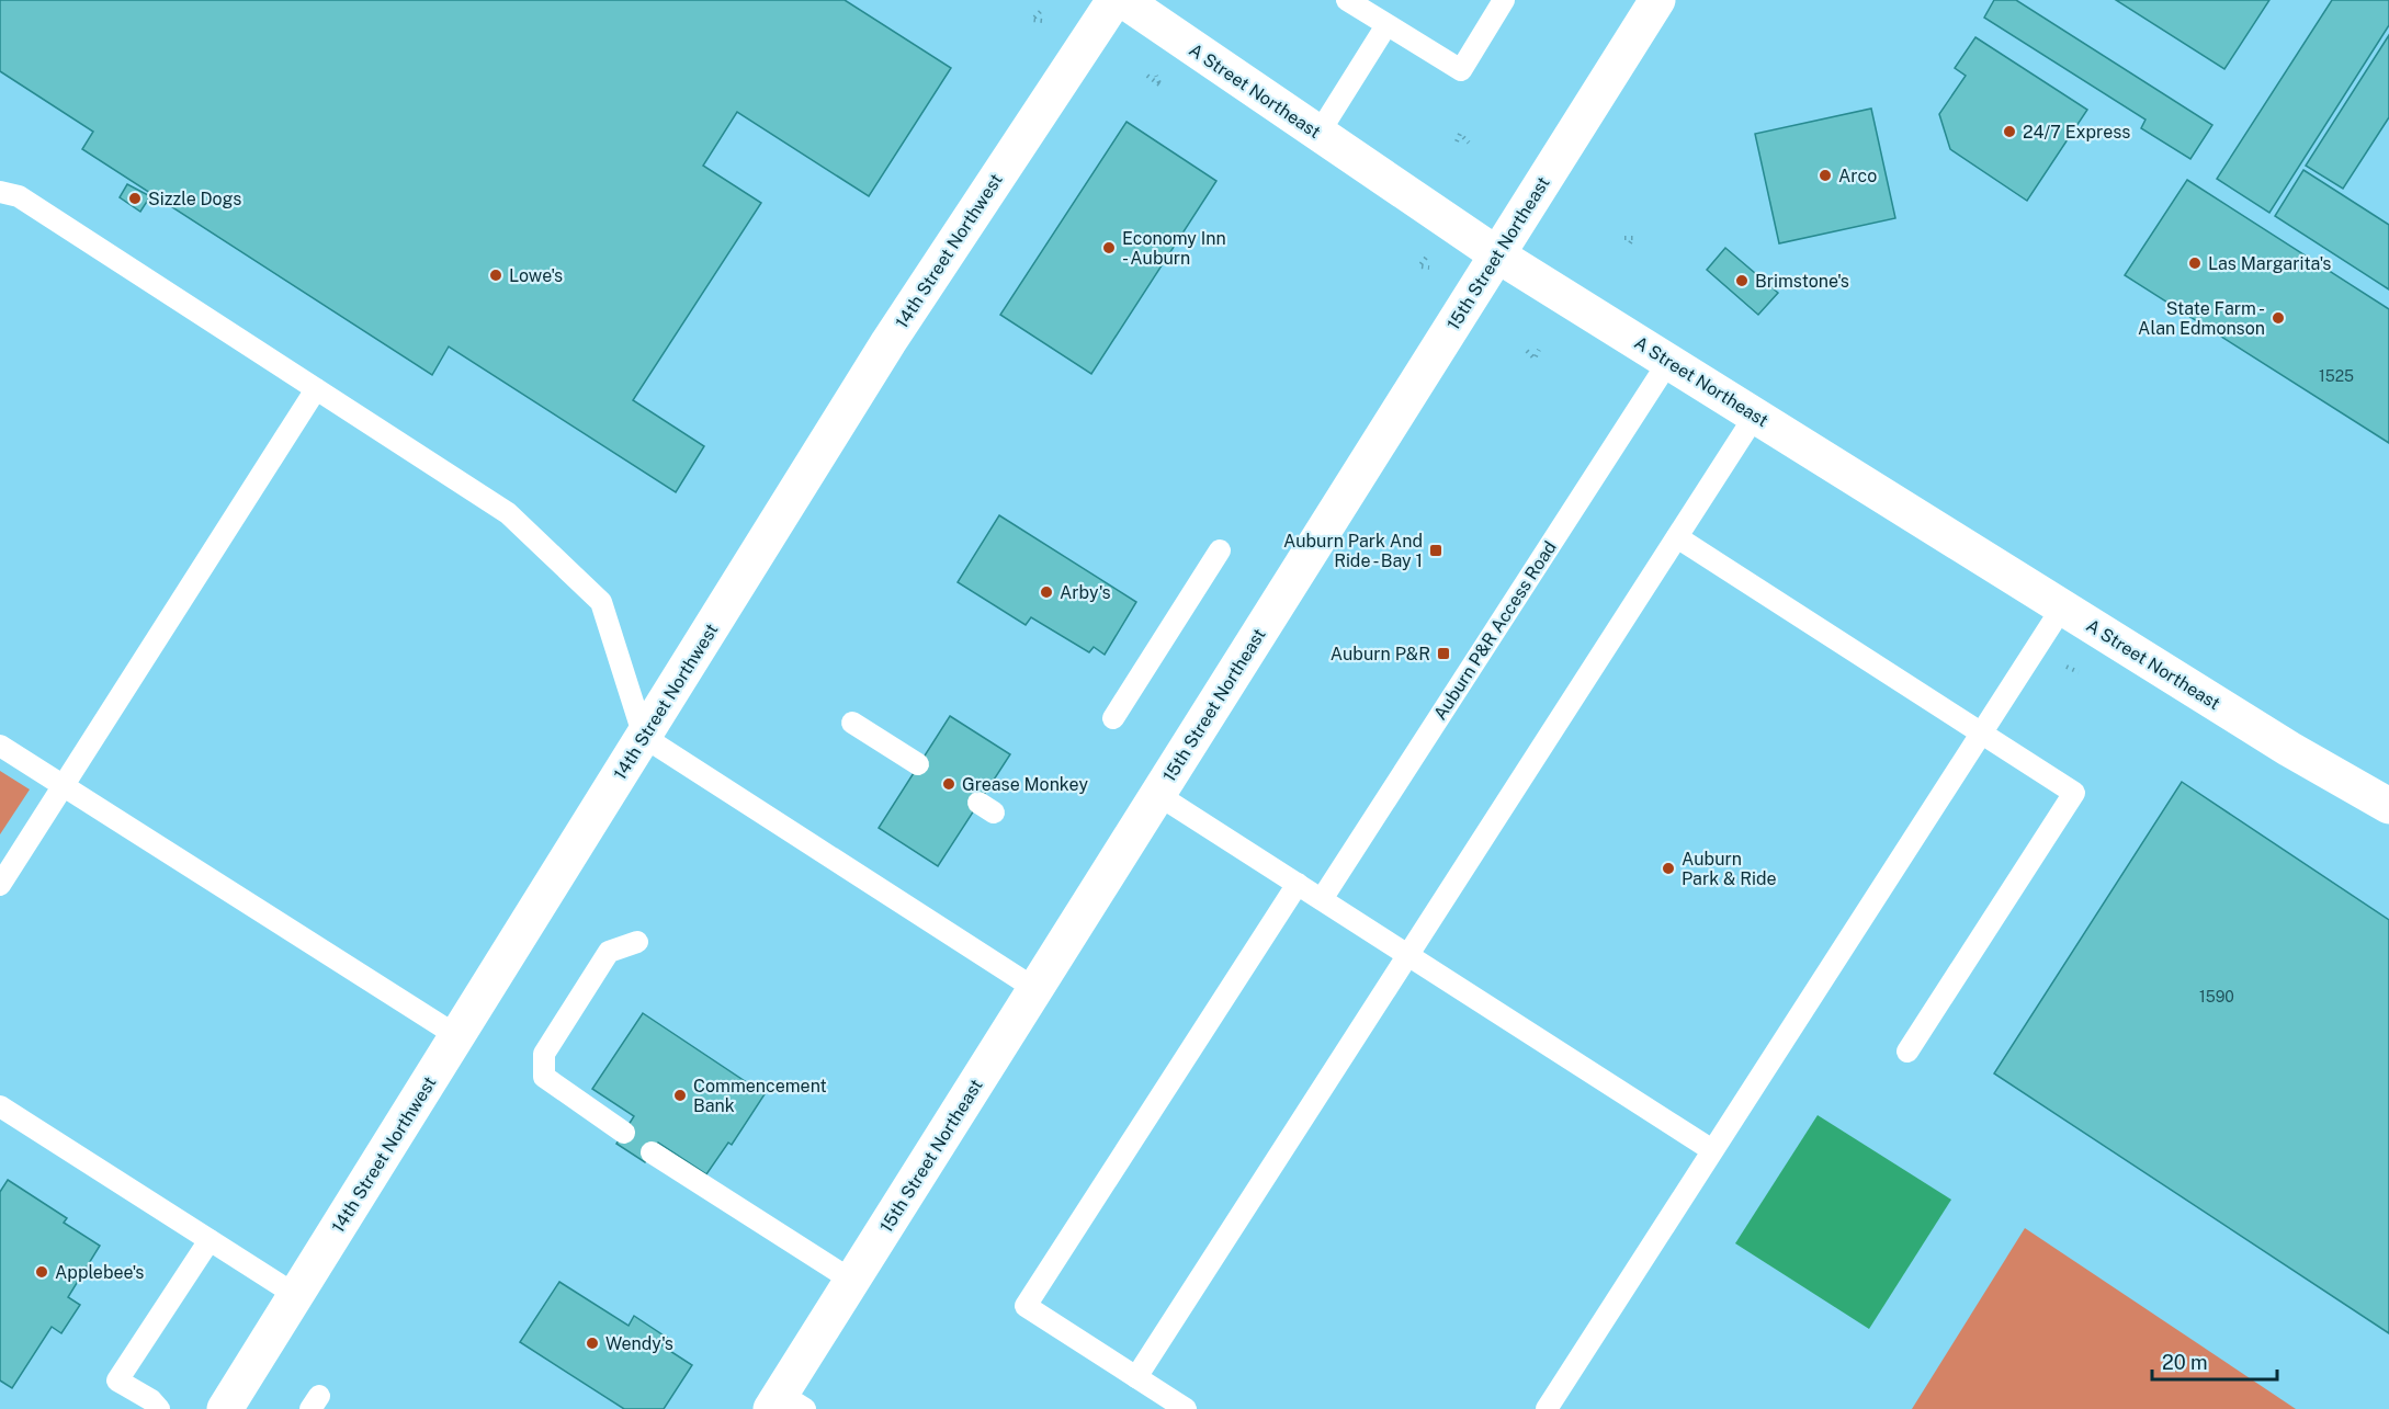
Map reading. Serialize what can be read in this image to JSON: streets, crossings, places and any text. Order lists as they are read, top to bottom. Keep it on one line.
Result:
{"streets":{"street":["A Street Northeast","14th Street Northwest","15th Street Northeast"],"lane":["Auburn P&R Access Road"]},"crossings":[["A Street Northeast","15th Street Northeast"],["A Street Northeast","Auburn P&R Access Road"]],"places":{"other":["24/7 Express","Arco","Sizzle Dogs","Economy Inn - Auburn","Las Margarita's","Lowe's","Brimstone's","State Farm - Alan Edmonson","Arby's","Grease Monkey","Auburn Park & Ride","Commencement Bank","Applebee's","Wendy's"],"transit":["Auburn Park And Ride - Bay 1","Auburn P&R"]},"house_numbers":["1525","1590"],"scale_bar":"20 m"}
